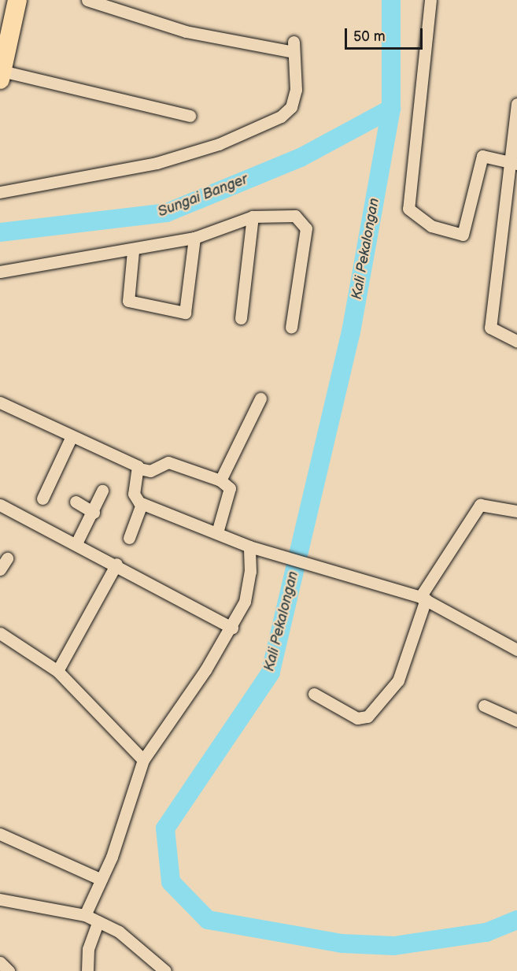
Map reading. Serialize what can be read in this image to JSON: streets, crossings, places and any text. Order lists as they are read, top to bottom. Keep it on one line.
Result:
{"water":["Sungai Banger","Kali Pekalongan"],"scale_bar":"50 m"}
